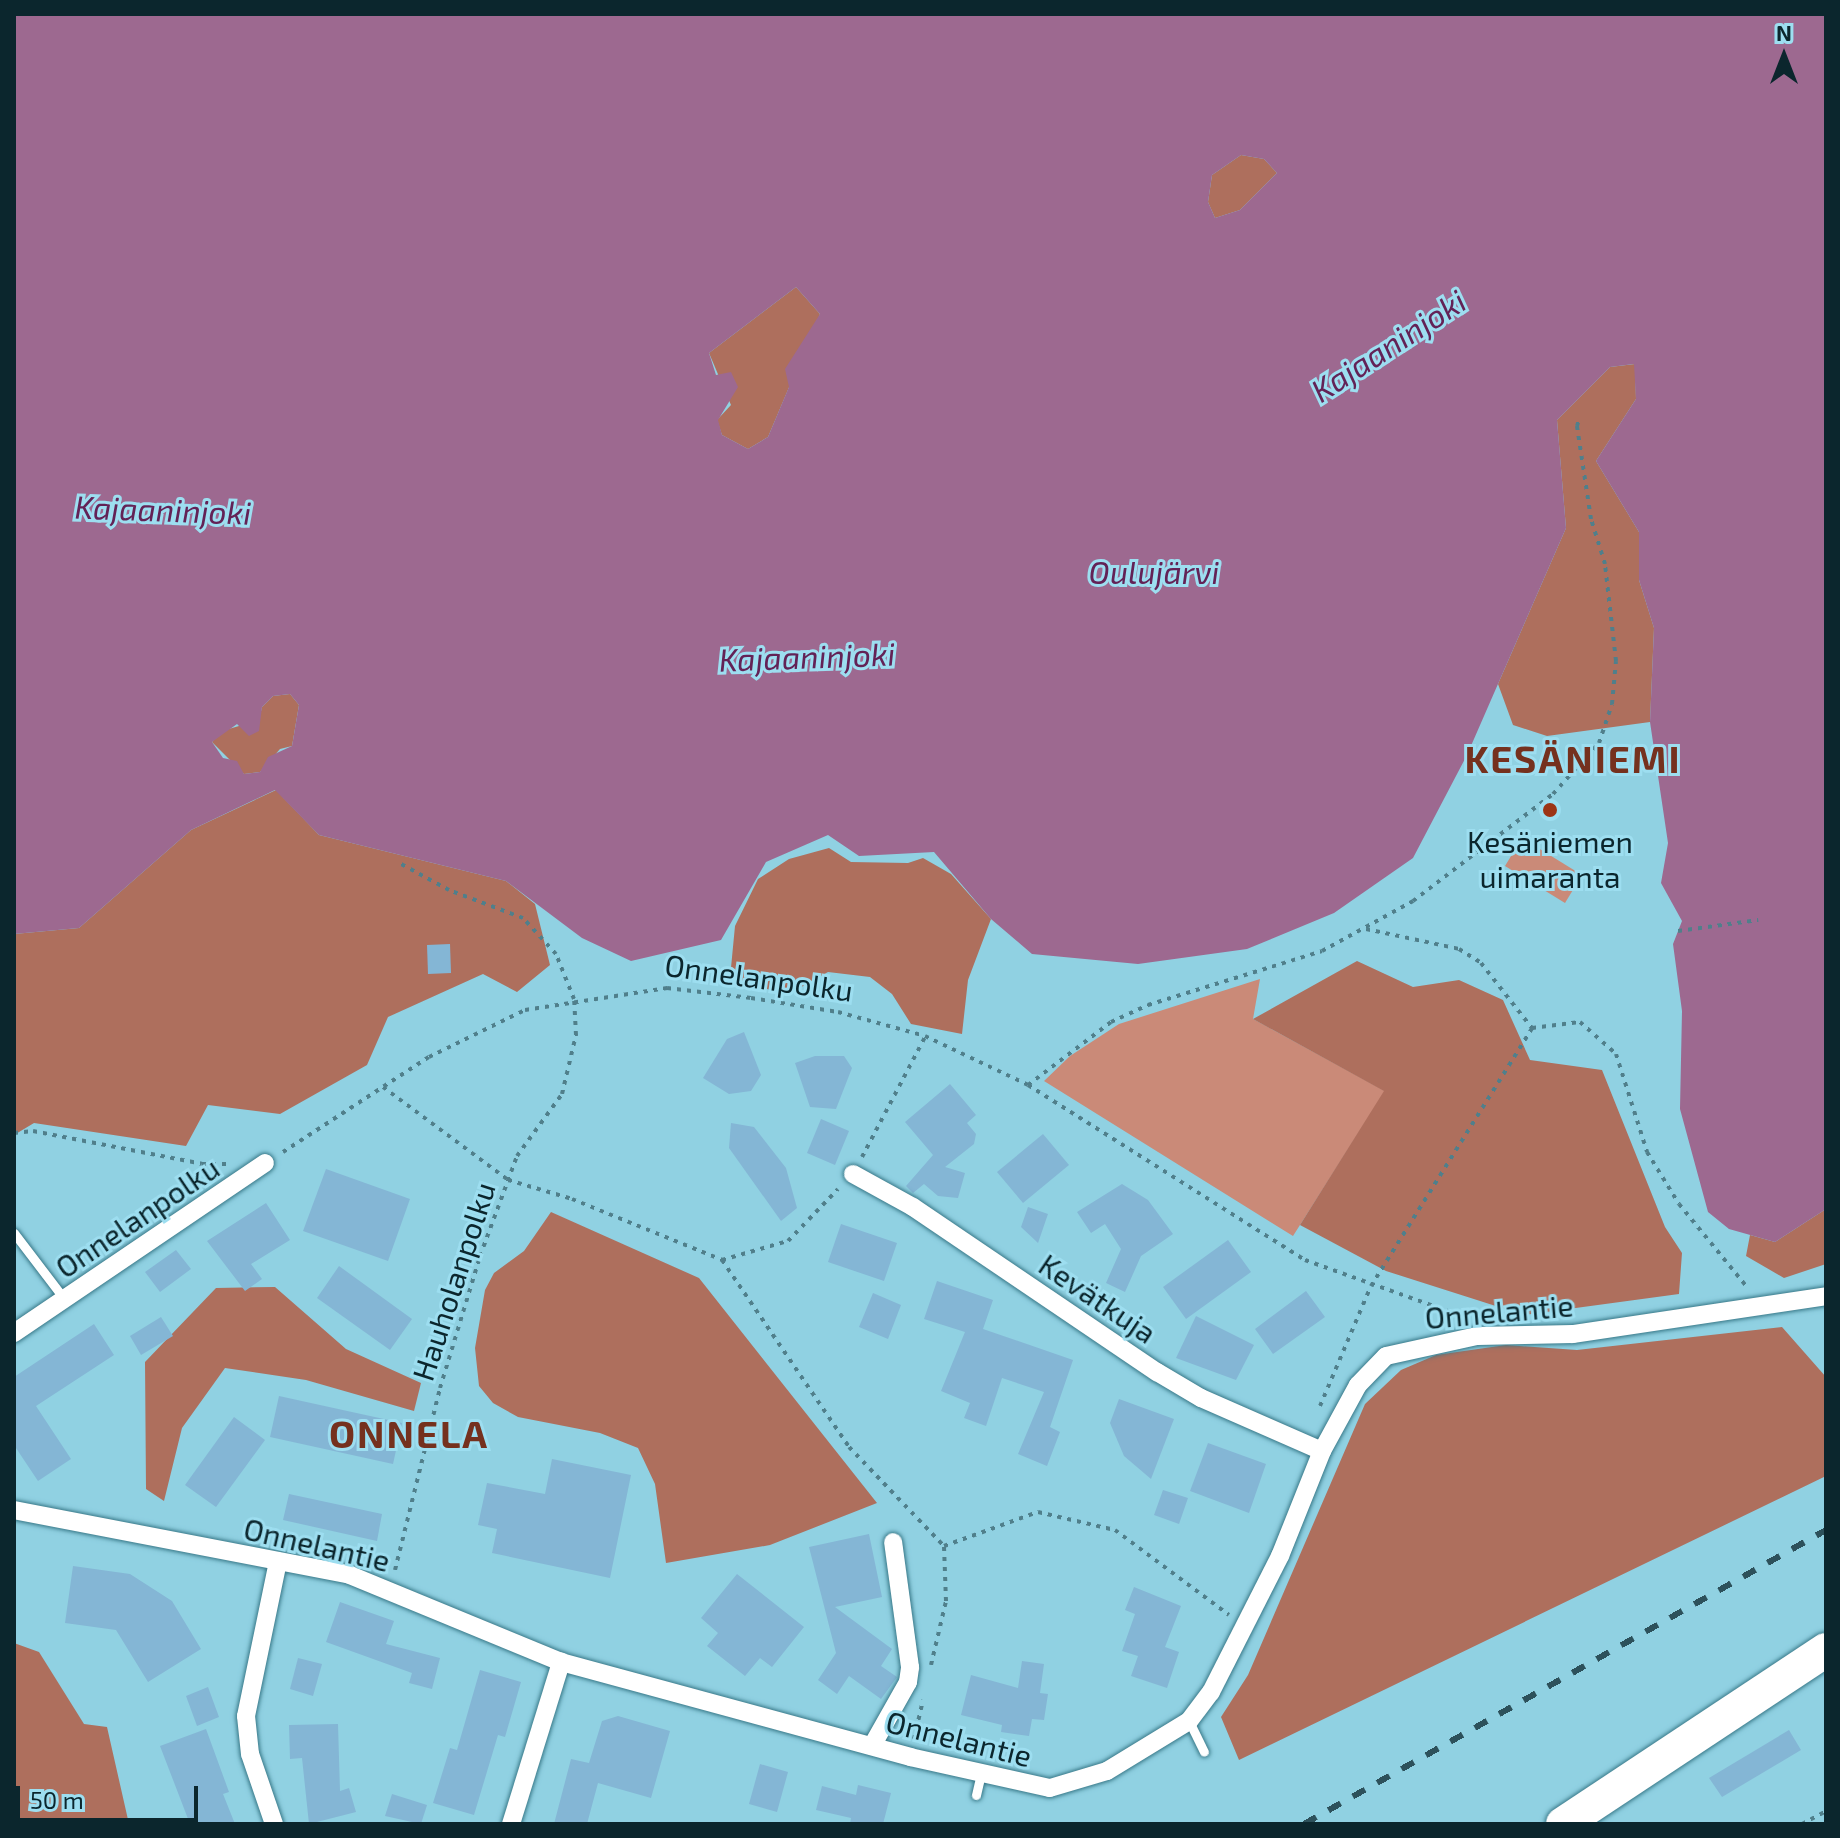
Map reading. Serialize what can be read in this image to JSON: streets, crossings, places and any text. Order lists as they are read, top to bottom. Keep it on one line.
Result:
{"streets":{"street":["Onnelanpolku","Kevätkuja","Onnelantie"],"path":["Hauholanpolku"]},"crossings":[["Onnelanpolku","Hauholanpolku"],["Hauholanpolku","Onnelantie"],["Kevätkuja","Onnelantie"]],"districts":["KESÄNIEMI","ONNELA"],"water":["Kajaaninjoki","Oulujärvi"],"places":["Kesäniemen uimaranta"],"scale_bar":"50 m","north":"top"}
